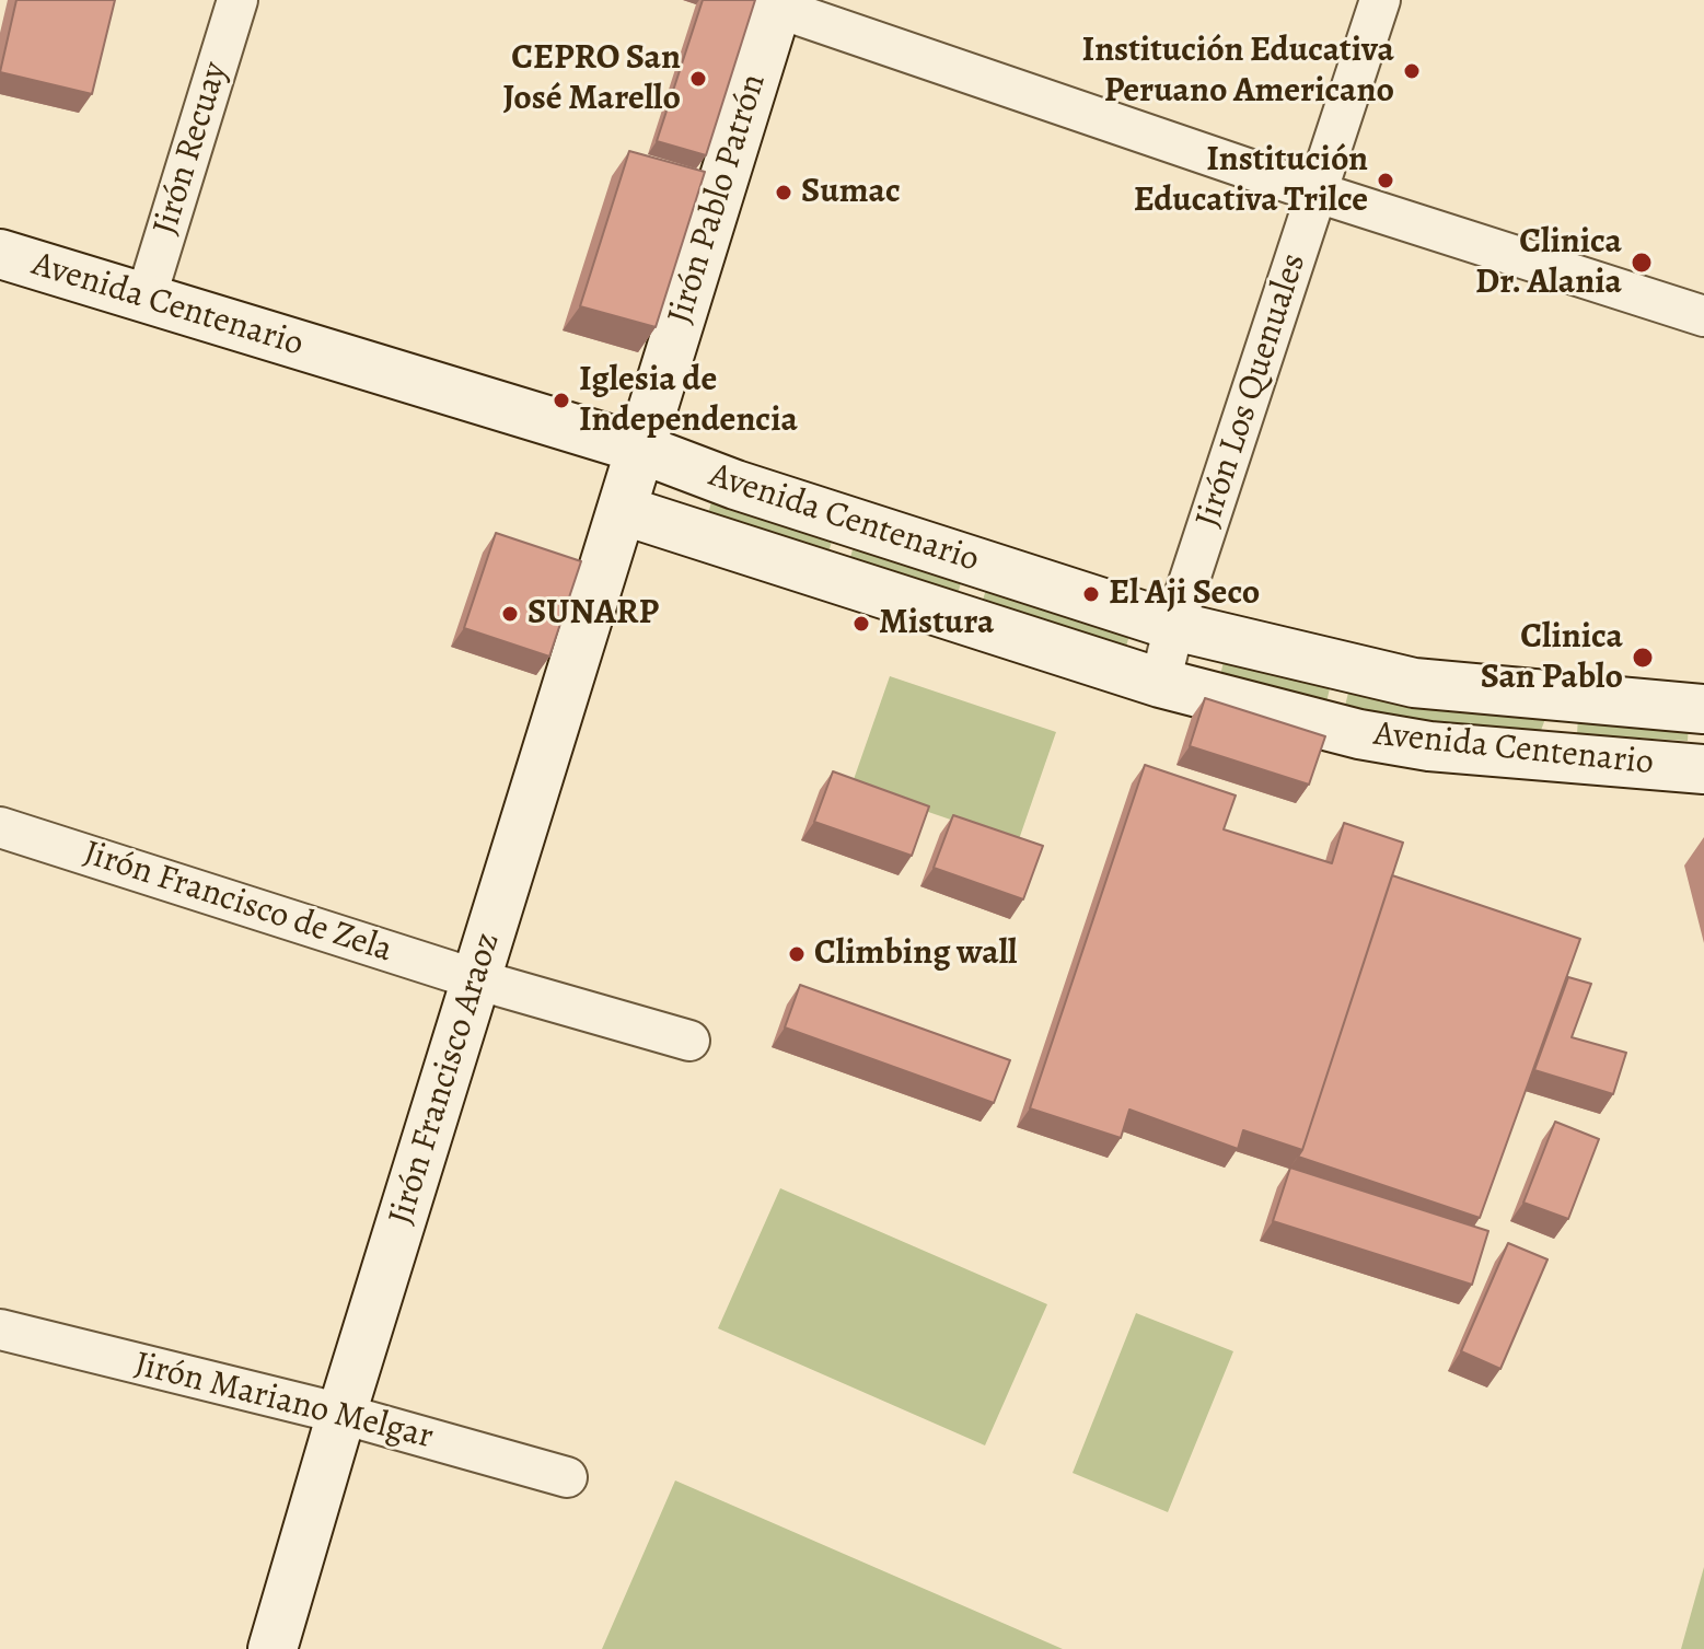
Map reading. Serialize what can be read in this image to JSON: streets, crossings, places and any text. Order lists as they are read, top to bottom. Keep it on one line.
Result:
{"streets":{"main road":["Jirón Pablo Patrón","Avenida Centenario","Jirón Francisco Araoz"],"street":["Jirón Recuay","Jirón Los Quenuales","Jirón Francisco de Zela","Jirón Mariano Melgar"]},"crossings":[["Jirón Recuay","Avenida Centenario"],["Jirón Pablo Patrón","Avenida Centenario"],["Jirón Pablo Patrón","Jirón Francisco Araoz"],["Avenida Centenario","Jirón Los Quenuales"],["Avenida Centenario","Jirón Francisco Araoz"],["Jirón Francisco de Zela","Jirón Francisco Araoz"],["Jirón Francisco Araoz","Jirón Mariano Melgar"]],"places":["Institución Educativa Peruano Americano","CEPRO San José Marello","Institución Educativa Trilce","Sumac","Clinica Dr. Alania","Iglesia de Independencia","El Aji Seco","SUNARP","Mistura","Clinica San Pablo","Climbing wall"]}
